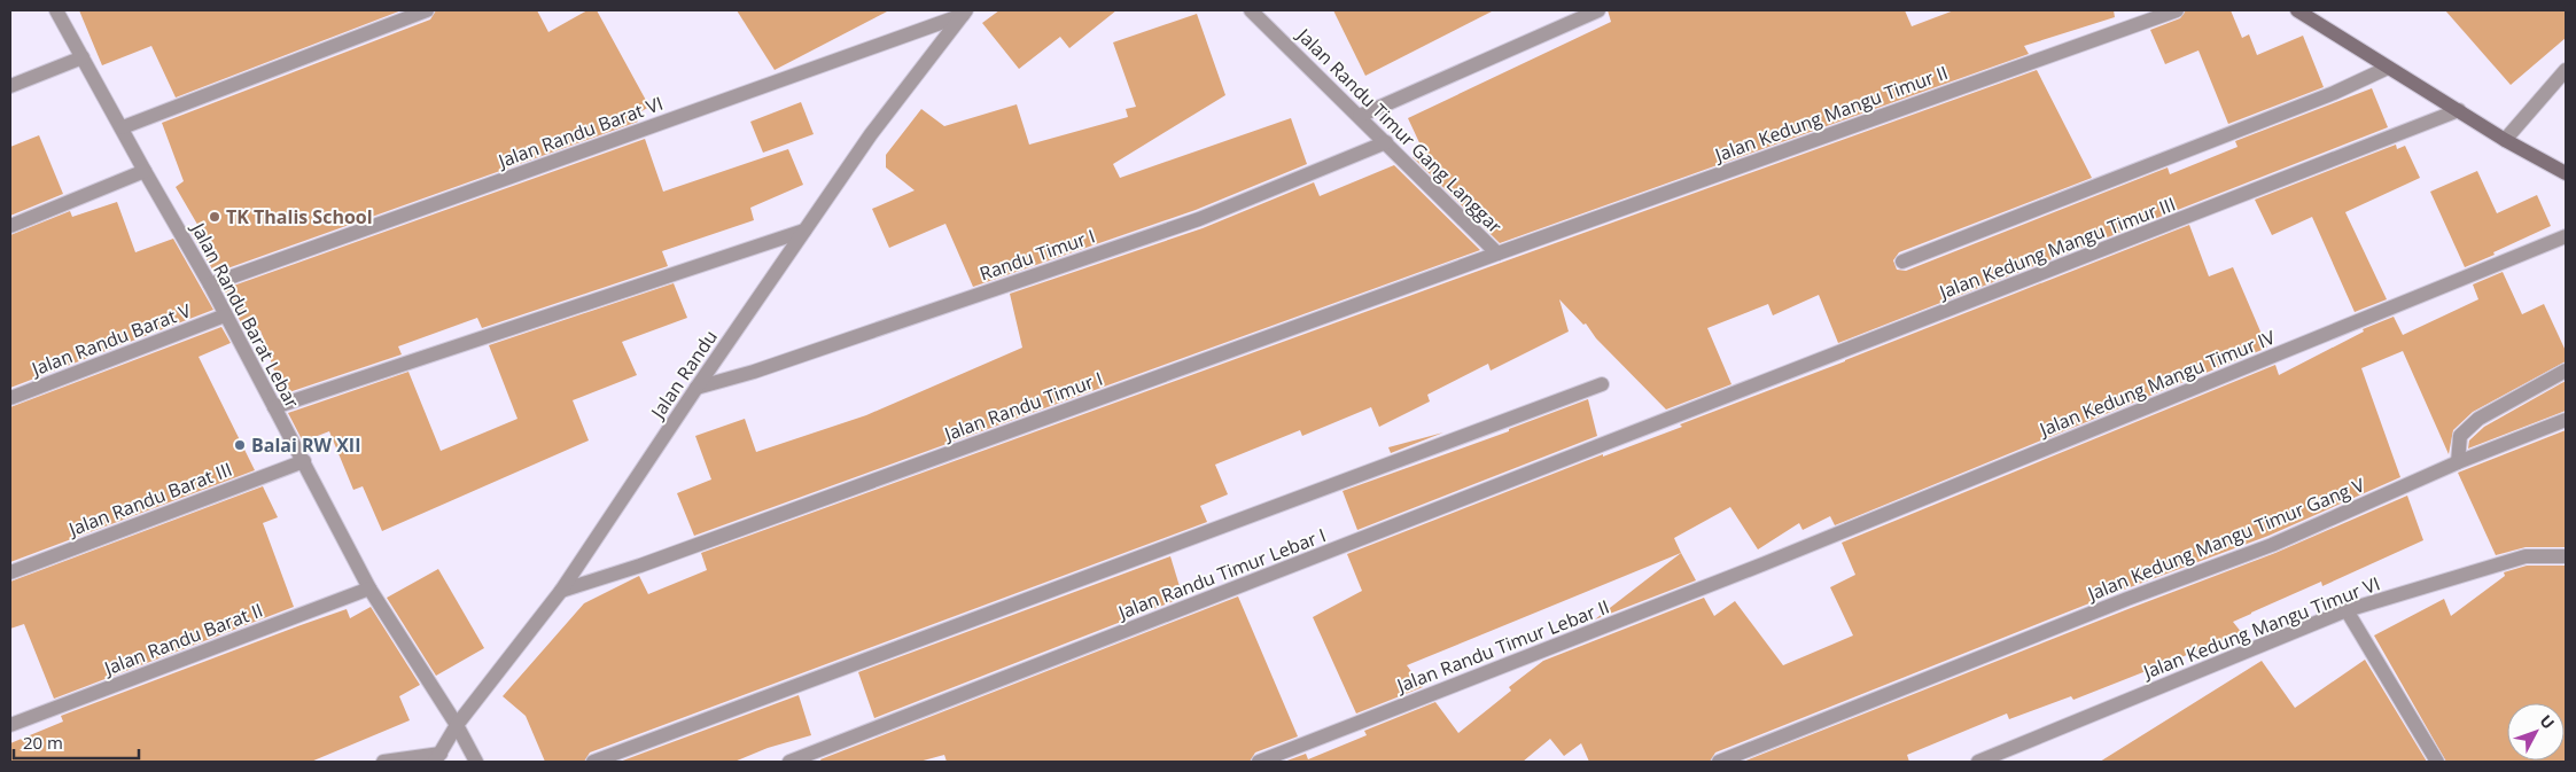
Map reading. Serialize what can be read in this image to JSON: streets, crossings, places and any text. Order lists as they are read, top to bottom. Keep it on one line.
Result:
{"streets":{"street":["Jalan Kedung Mangu Timur II","Jalan Randu Timur Gang Langgar","Jalan Randu Barat VI","Jalan Kedung Mangu Timur III","Randu Timur I","Jalan Randu Barat Lebar","Jalan Randu Barat V","Jalan Randu","Jalan Kedung Mangu Timur IV","Jalan Randu Timur I","Jalan Randu Barat III","Jalan Kedung Mangu Timur Gang V","Jalan Randu Timur Lebar I","Jalan Kedung Mangu Timur VI","Jalan Randu Barat II","Jalan Randu Timur Lebar II"]},"crossings":[["Jalan Kedung Mangu Timur II","Jalan Randu Timur Gang Langgar"],["Jalan Kedung Mangu Timur II","Jalan Randu Timur I"],["Jalan Randu Timur Gang Langgar","Randu Timur I"],["Jalan Randu Timur Gang Langgar","Jalan Randu Timur I"],["Jalan Randu Barat VI","Jalan Randu Barat Lebar"],["Jalan Randu Barat VI","Jalan Randu"],["Jalan Kedung Mangu Timur III","Jalan Randu Timur Lebar I"],["Randu Timur I","Jalan Randu"],["Jalan Randu Barat Lebar","Jalan Randu Barat V"],["Jalan Randu Barat Lebar","Jalan Randu"],["Jalan Randu Barat Lebar","Jalan Randu Barat III"],["Jalan Randu Barat Lebar","Jalan Randu Barat II"],["Jalan Randu","Jalan Randu Timur I"],["Jalan Kedung Mangu Timur IV","Jalan Randu Timur Lebar II"]],"places":["TK Thalis School","Balai RW XII"],"scale_bar":"20 m","north":"top right"}
